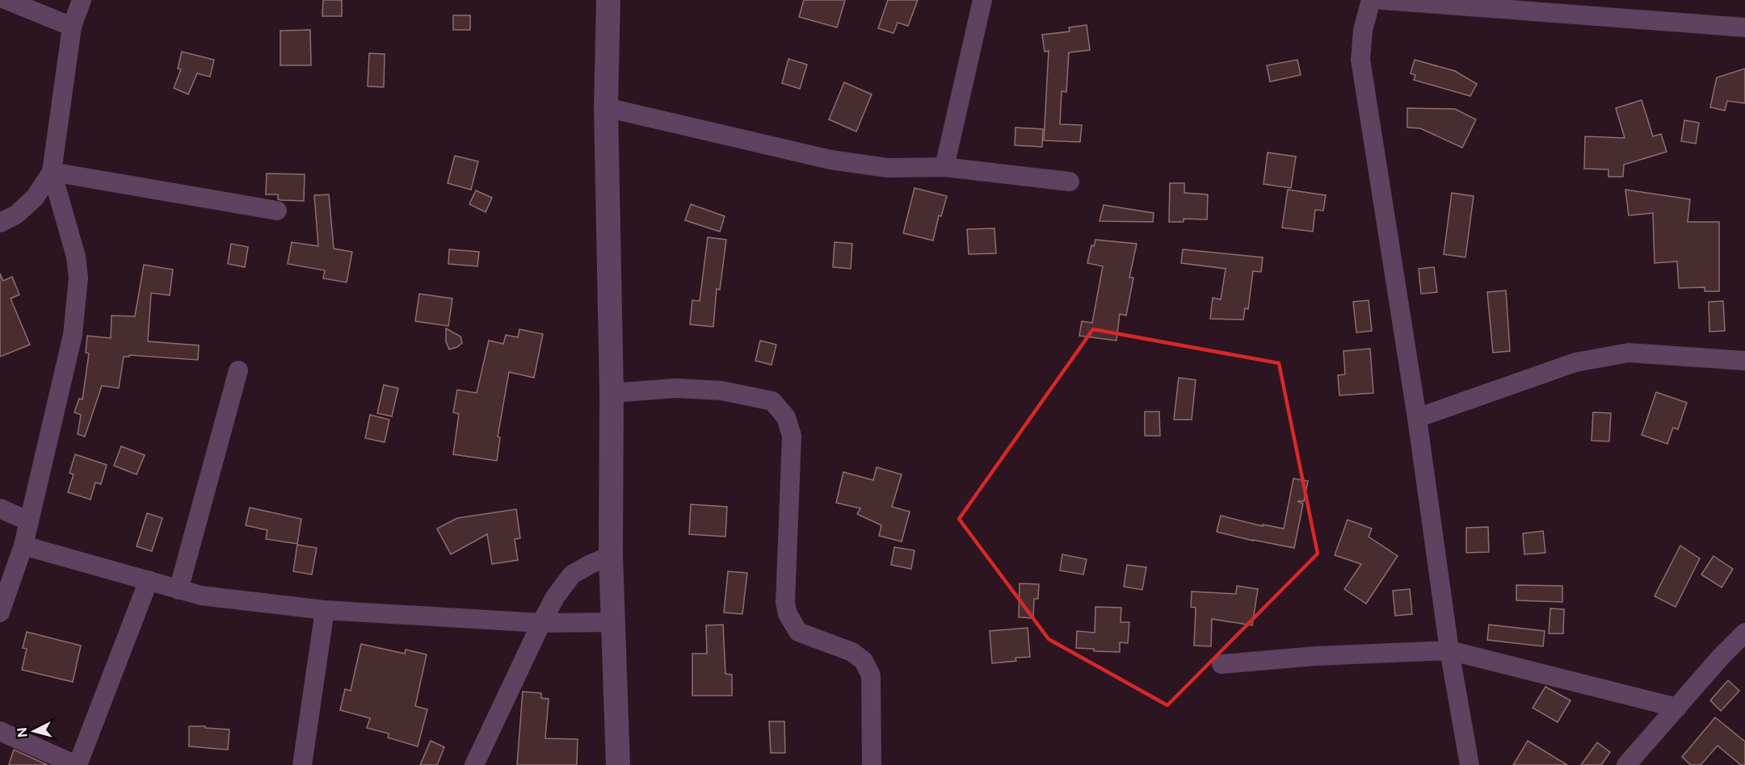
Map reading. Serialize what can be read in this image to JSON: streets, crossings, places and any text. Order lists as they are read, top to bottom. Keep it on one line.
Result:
{"north":"left"}
